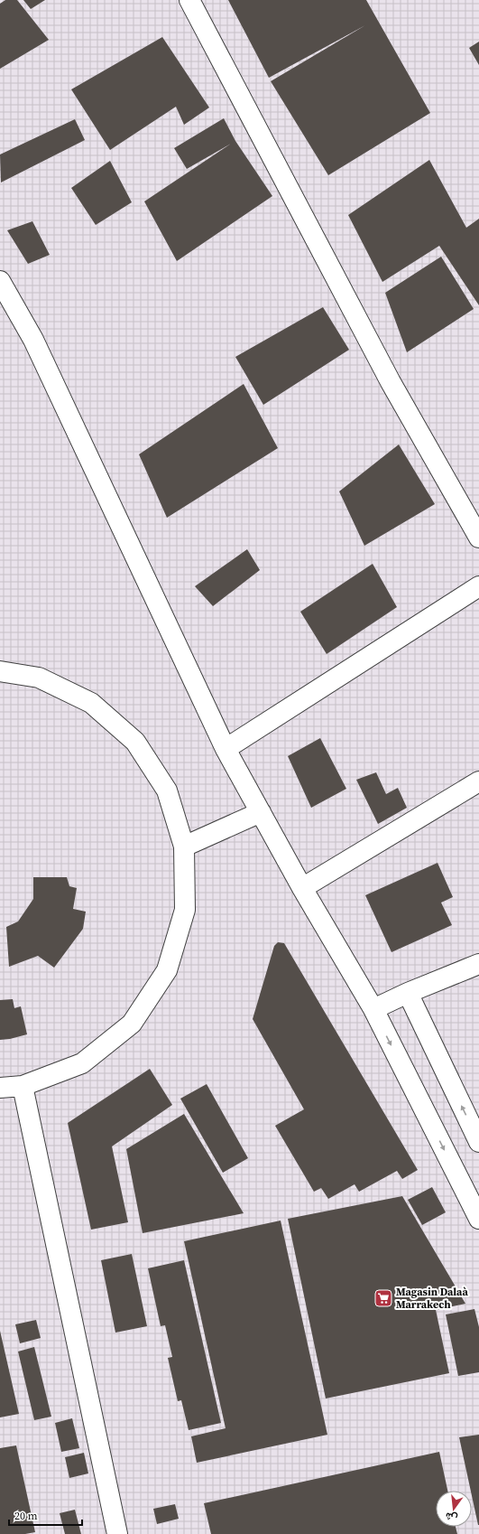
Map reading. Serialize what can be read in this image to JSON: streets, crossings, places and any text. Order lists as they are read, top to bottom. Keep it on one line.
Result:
{"places":{"supermarket":["Magasin Dalaà Marrakech"]},"scale_bar":"20 m","north":"bottom"}
